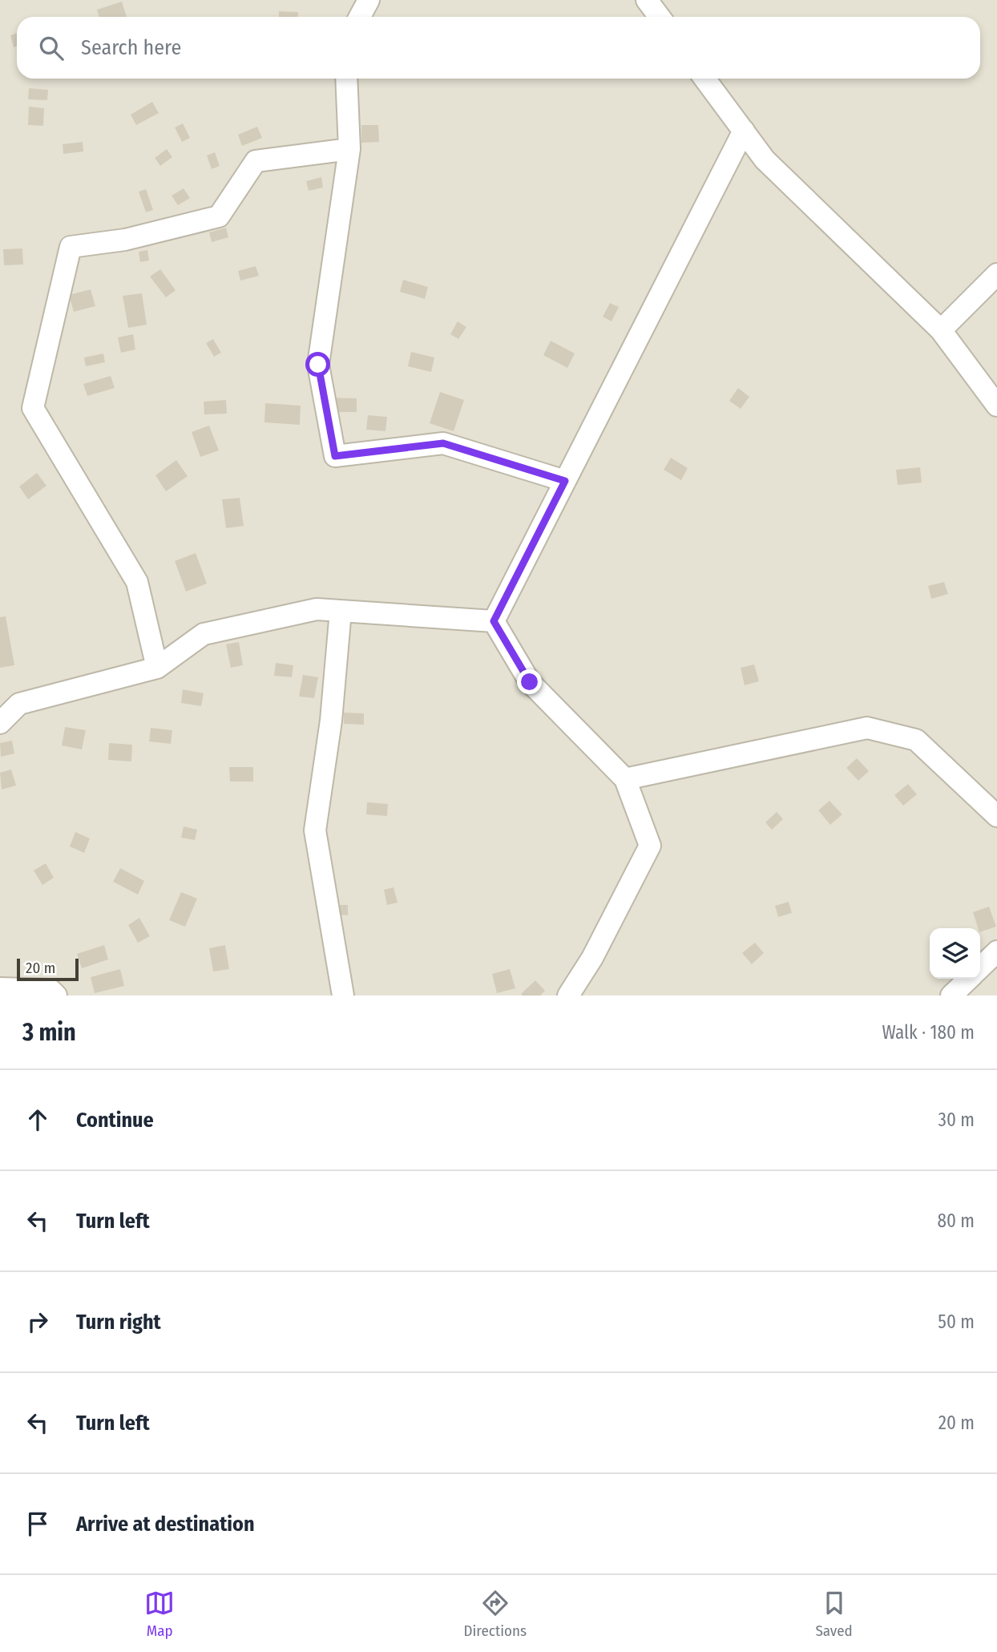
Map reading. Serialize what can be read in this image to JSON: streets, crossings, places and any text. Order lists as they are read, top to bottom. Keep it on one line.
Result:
{"scale_bar":"20 m","page":{"search":"Search here","scale":"20 m","heading":["3 min","Walk · 180 m"],"list":[["Continue","30 m"],["Turn left","80 m"],["Turn right","50 m"],["Turn left","20 m"],"Arrive at destination"],"nav":["Map","Directions","Saved"]}}
